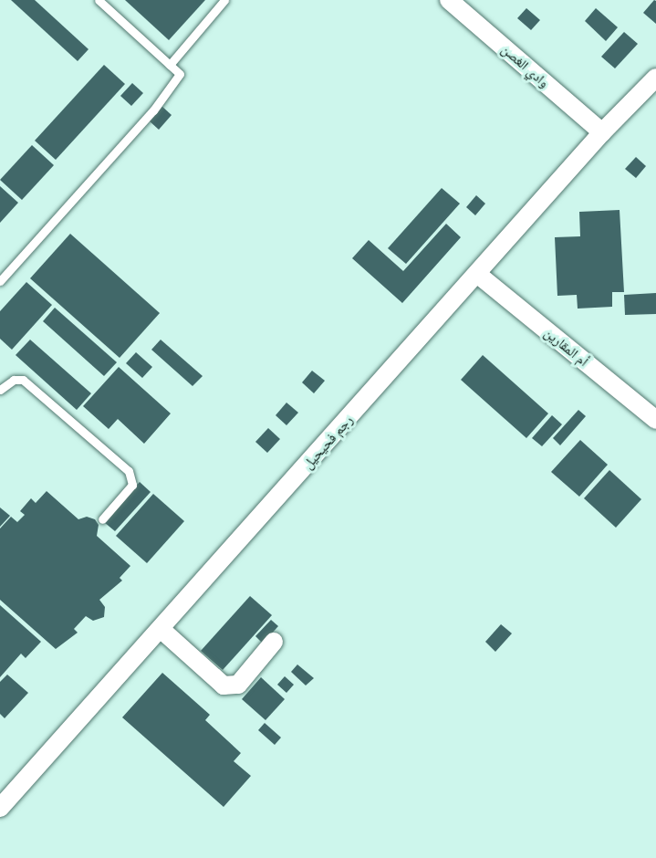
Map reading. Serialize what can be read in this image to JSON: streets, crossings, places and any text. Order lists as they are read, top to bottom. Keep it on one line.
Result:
{"streets":{"street":["وادي الغصن","أم المقارين","رجم فحيحيل"]},"crossings":[["وادي الغصن","رجم فحيحيل"],["أم المقارين","رجم فحيحيل"]]}
